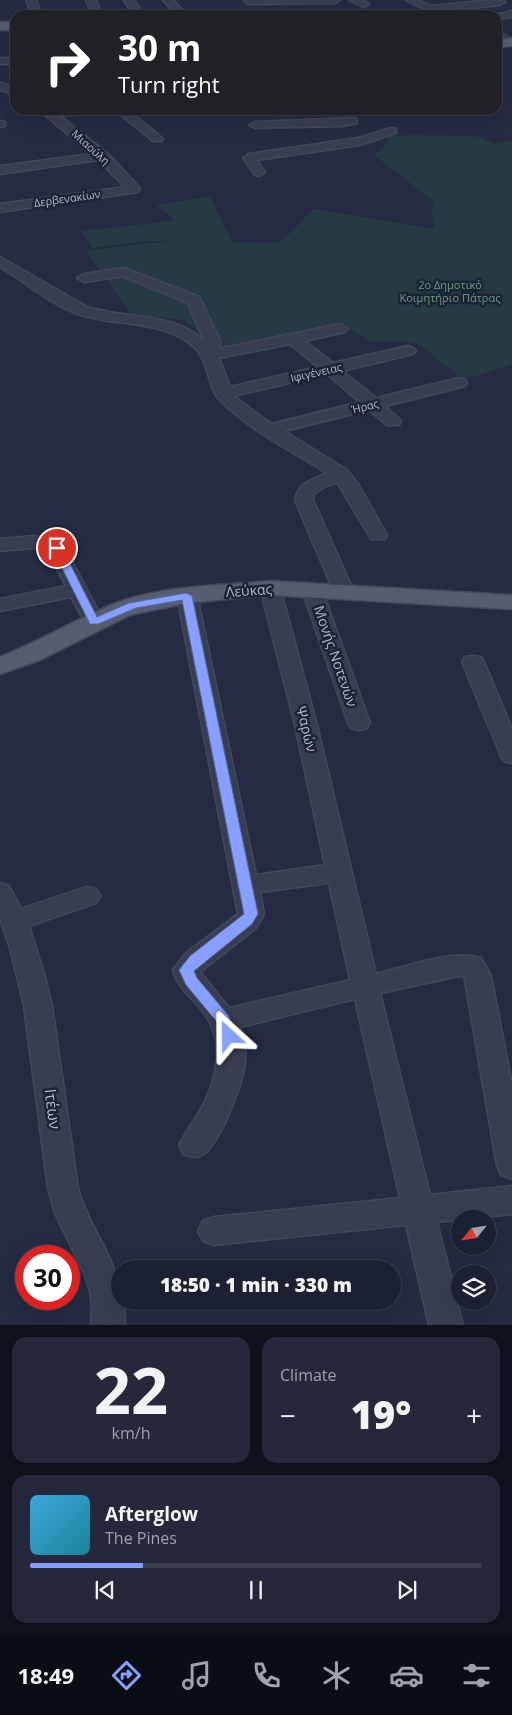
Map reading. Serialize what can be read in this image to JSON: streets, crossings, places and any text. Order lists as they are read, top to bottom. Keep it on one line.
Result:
{"streets":{"main road":["Λεύκας"],"street":["Μιαούλη","Δερβενακίων","Ιφιγένειας","Ήρας","Μονής Νοτενών","Ψαρών","Ιτέων"]},"crossings":[["Μιαούλη","Δερβενακίων"],["Λεύκας","Μονής Νοτενών"],["Λεύκας","Ψαρών"]],"parks":["2o Δημοτικό Κοιμητήριο Πάτρας"],"north":"bottom left","page":{"turn":["30 m","Turn right"],"limit":"30","trip":"18:50 · 1 min · 330 m","tile":[["22","km/h"],"Climate"],"heat":["−","19°","+"],"song":["Afterglow","The Pines"],"tabs":"18:49"}}
